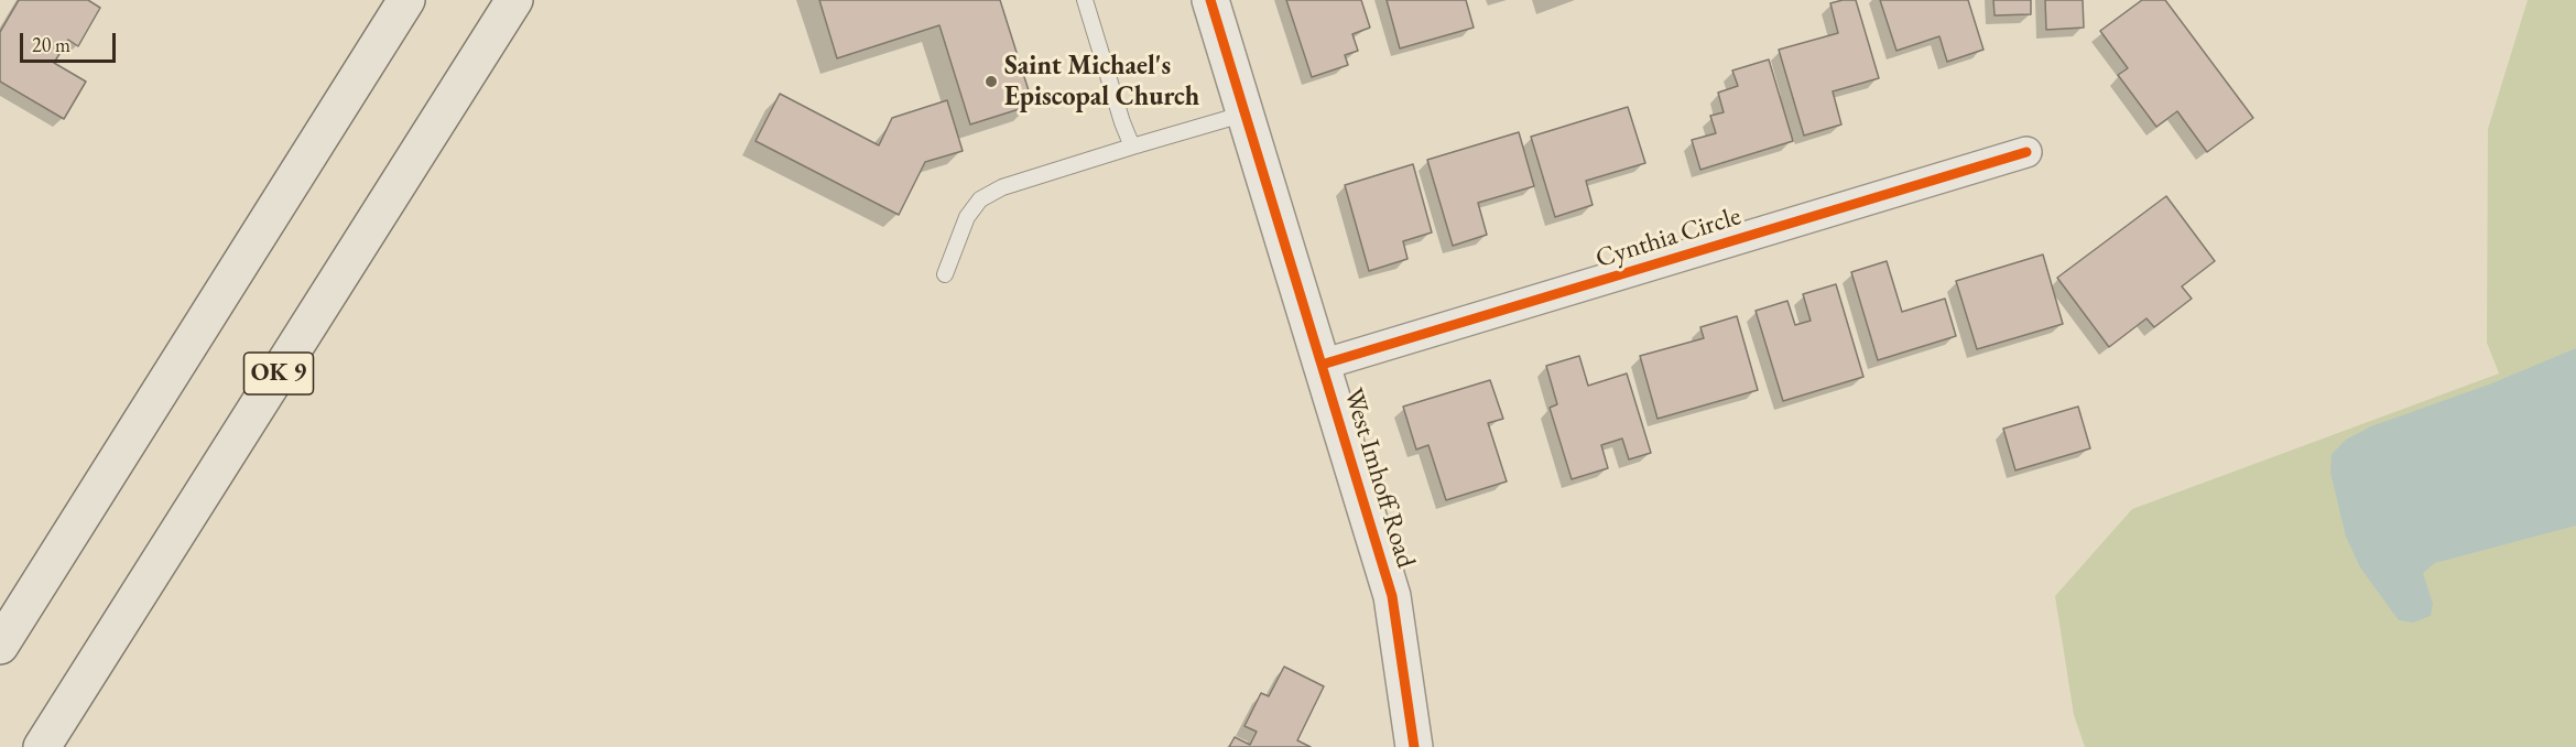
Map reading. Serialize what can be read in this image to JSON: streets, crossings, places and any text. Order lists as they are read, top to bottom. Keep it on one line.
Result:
{"streets":{"highway":["OK 9"],"street":["Cynthia Circle","West Imhoff Road"]},"crossings":[["Cynthia Circle","West Imhoff Road"]],"places":["Saint Michael's Episcopal Church"],"scale_bar":"20 m"}
